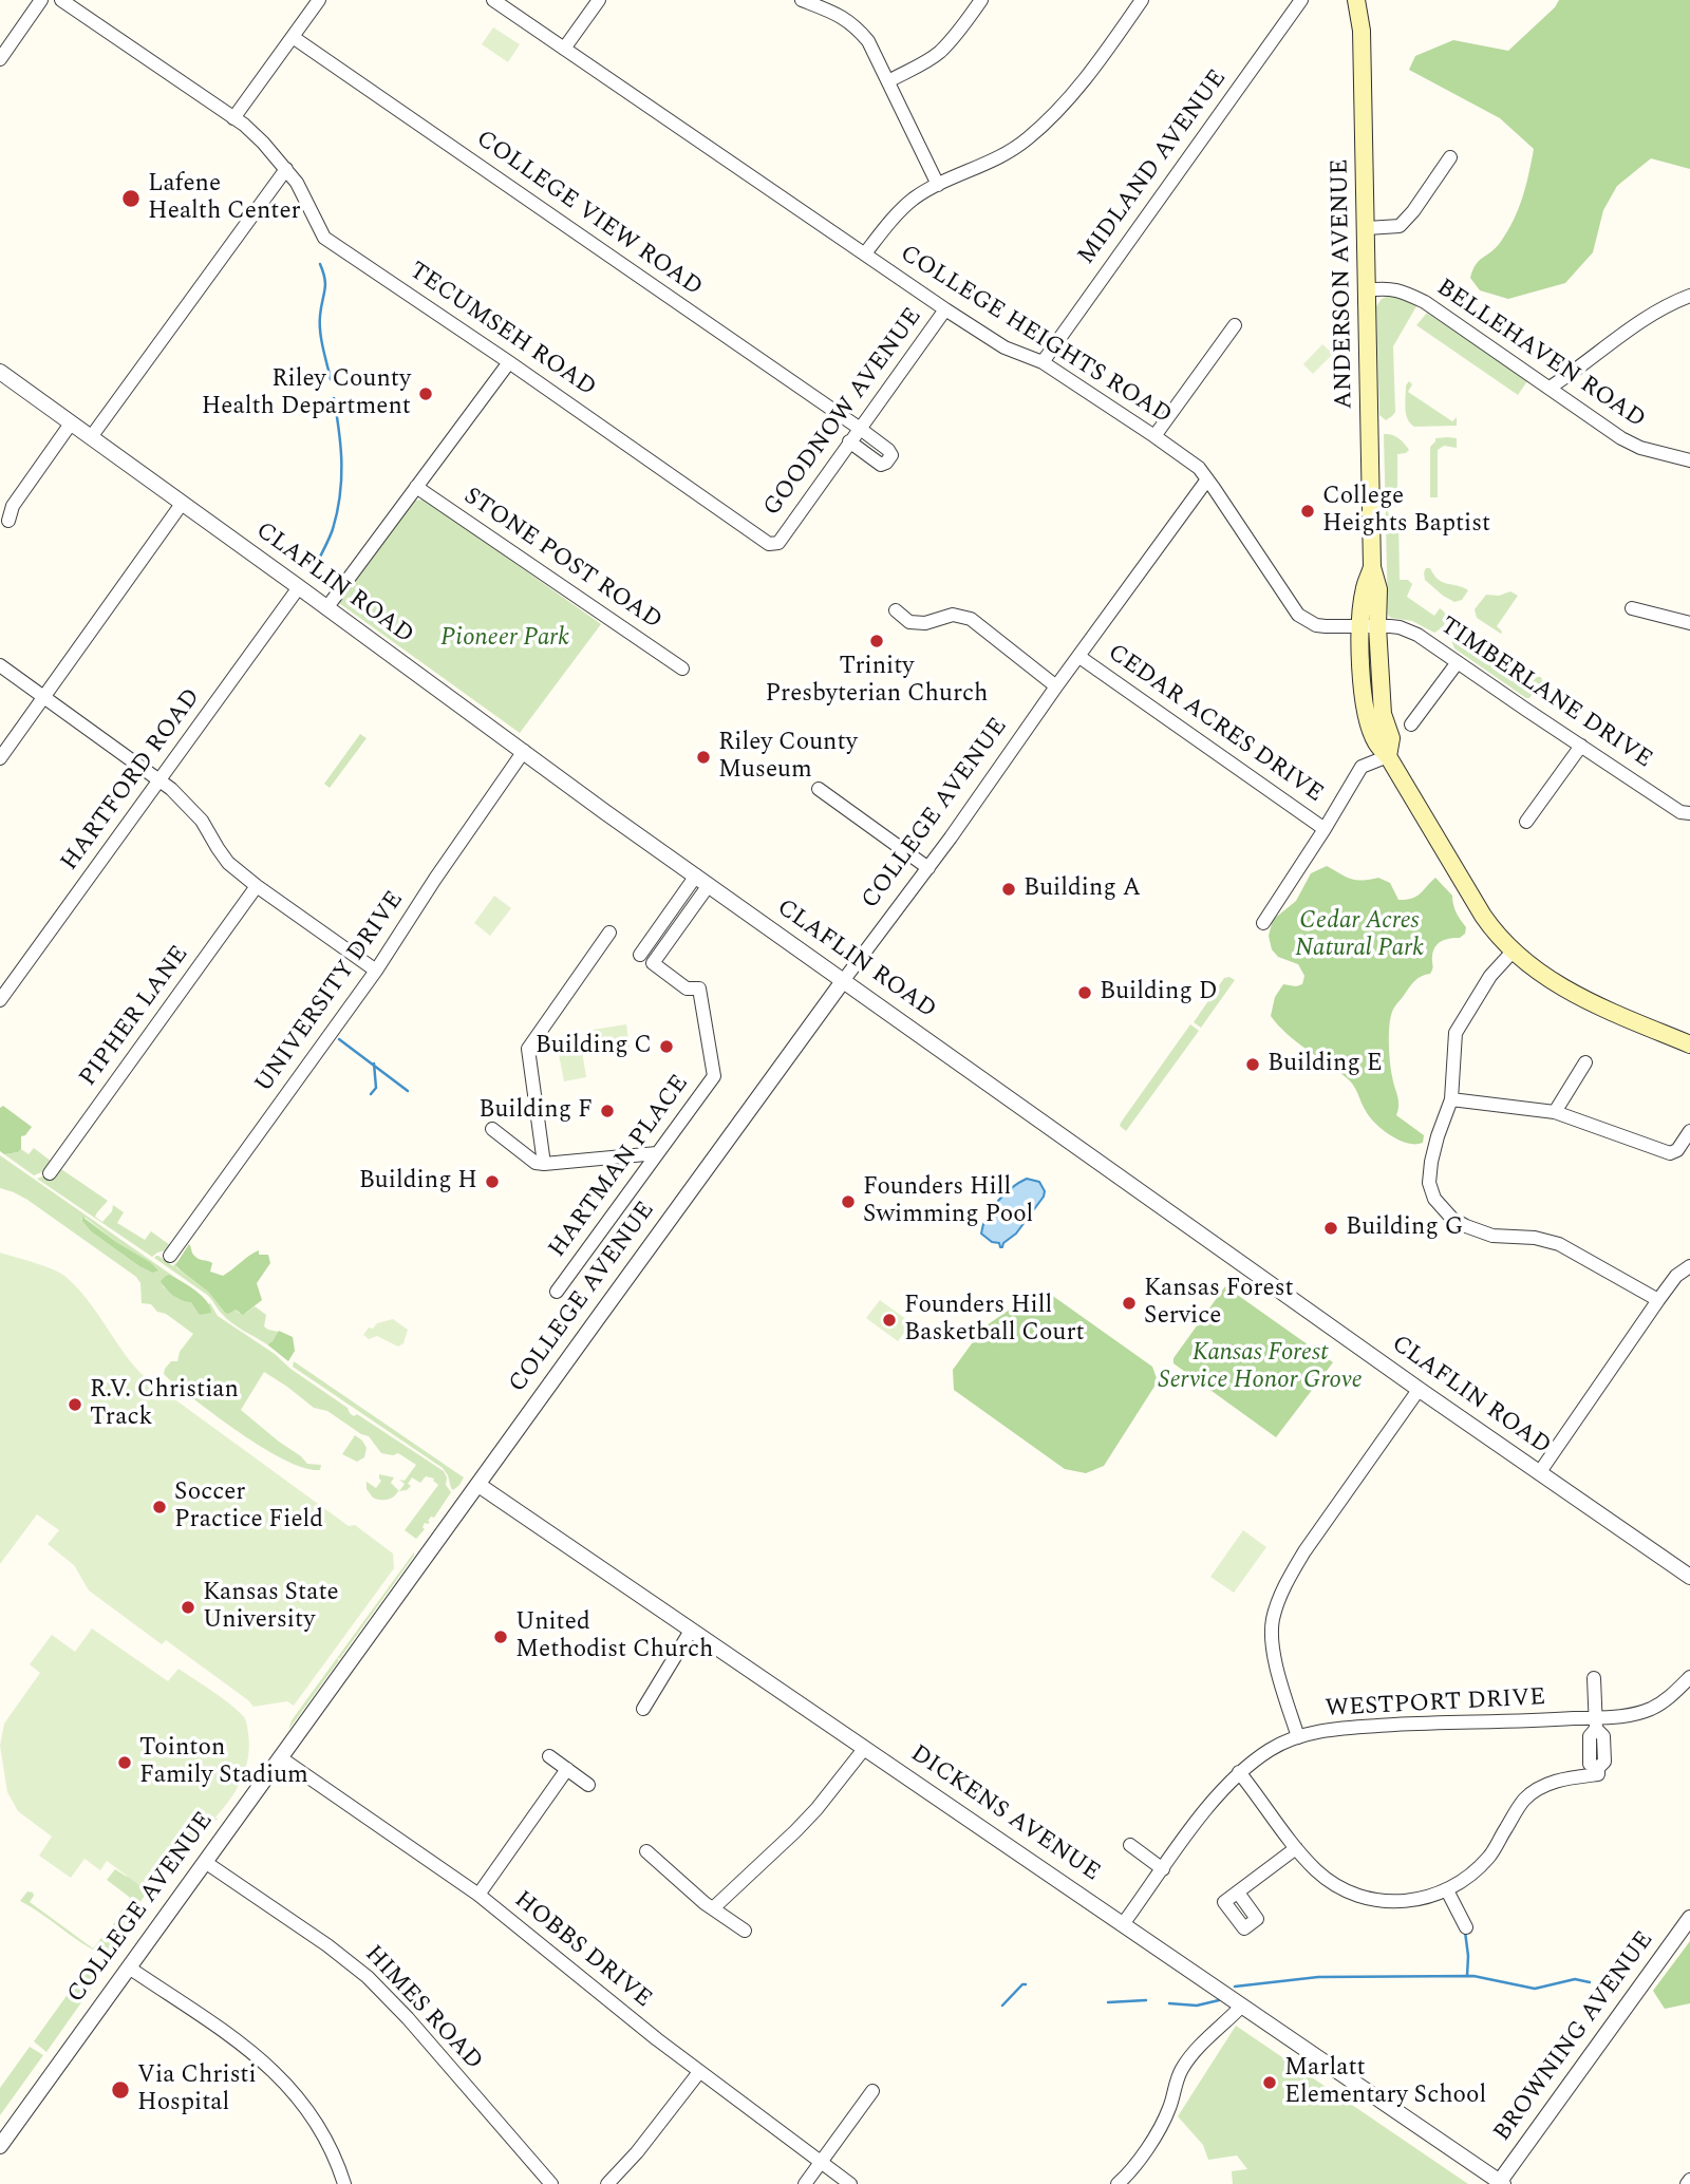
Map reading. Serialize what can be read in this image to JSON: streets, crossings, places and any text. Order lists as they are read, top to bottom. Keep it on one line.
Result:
{"streets":{"main road":["ANDERSON AVENUE"],"street":["MIDLAND AVENUE","COLLEGE VIEW ROAD","TECUMSEH ROAD","COLLEGE HEIGHTS ROAD","BELLEHAVEN ROAD","GOODNOW AVENUE","STONE POST ROAD","CLAFLIN ROAD","TIMBERLANE DRIVE","CEDAR ACRES DRIVE","HARTFORD ROAD","COLLEGE AVENUE","UNIVERSITY DRIVE","PIPHER LANE","HARTMAN PLACE","WESTPORT DRIVE","DICKENS AVENUE","HOBBS DRIVE","HIMES ROAD","BROWNING AVENUE"]},"crossings":[["MIDLAND AVENUE","COLLEGE HEIGHTS ROAD"],["COLLEGE VIEW ROAD","GOODNOW AVENUE"],["ANDERSON AVENUE","COLLEGE HEIGHTS ROAD"],["ANDERSON AVENUE","BELLEHAVEN ROAD"],["ANDERSON AVENUE","TIMBERLANE DRIVE"],["TECUMSEH ROAD","GOODNOW AVENUE"],["COLLEGE HEIGHTS ROAD","GOODNOW AVENUE"],["COLLEGE HEIGHTS ROAD","TIMBERLANE DRIVE"],["COLLEGE HEIGHTS ROAD","COLLEGE AVENUE"],["CLAFLIN ROAD","HARTFORD ROAD"],["CLAFLIN ROAD","COLLEGE AVENUE"],["CLAFLIN ROAD","UNIVERSITY DRIVE"],["CLAFLIN ROAD","HARTMAN PLACE"],["CEDAR ACRES DRIVE","COLLEGE AVENUE"],["COLLEGE AVENUE","DICKENS AVENUE"],["COLLEGE AVENUE","HOBBS DRIVE"],["COLLEGE AVENUE","HIMES ROAD"],["WESTPORT DRIVE","DICKENS AVENUE"],["DICKENS AVENUE","BROWNING AVENUE"]],"parks":["Pioneer Park","Cedar Acres Natural Park","Kansas Forest Service Honor Grove"],"places":["Lafene Health Center","Riley County Health Department","College Heights Baptist","Trinity Presbyterian Church","Riley County Museum","Building A","Building D","Building C","Building E","Building F","Building H","Founders Hill Swimming Pool","Building G","Kansas Forest Service","Founders Hill Basketball Court","R.V. Christian Track","Soccer Practice Field","Kansas State University","United Methodist Church","Tointon Family Stadium","Marlatt Elementary School","Via Christi Hospital"]}
